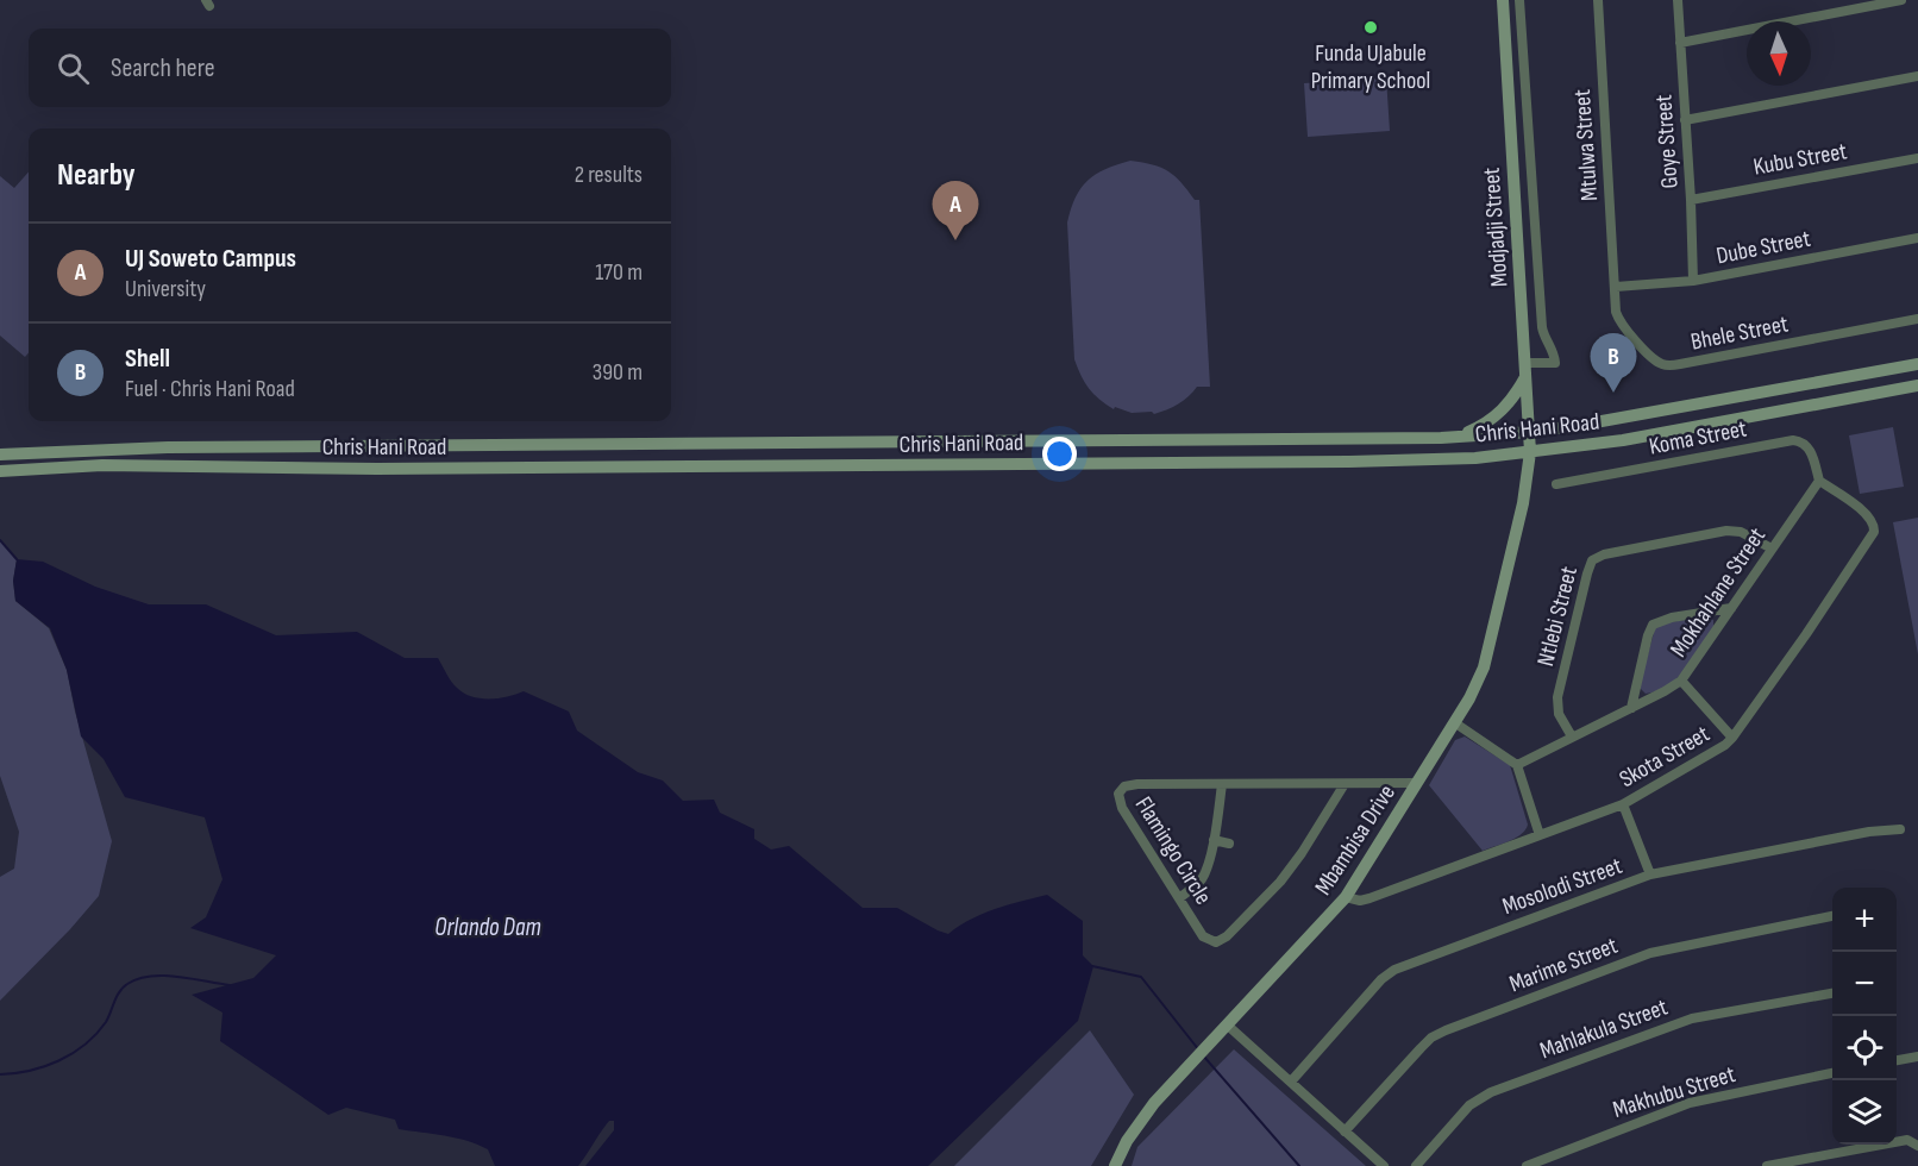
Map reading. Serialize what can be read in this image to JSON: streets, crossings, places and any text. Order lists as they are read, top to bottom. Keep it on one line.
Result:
{"streets":{"main road":["Modjadji Street","Chris Hani Road","Mbambisa Drive"],"street":["Goye Street","Mtulwa Street","Kubu Street","Dube Street","Bhele Street","Koma Street","Mokhahlane Street","Ntlebi Street","Skota Street","Flamingo Circle","Mosolodi Street","Marime Street","Mahlakula Street","Makhubu Street"]},"crossings":[["Goye Street","Kubu Street"],["Goye Street","Dube Street"],["Mtulwa Street","Dube Street"],["Mtulwa Street","Bhele Street"],["Modjadji Street","Chris Hani Road"],["Modjadji Street","Mbambisa Drive"],["Dube Street","Bhele Street"],["Chris Hani Road","Mbambisa Drive"],["Koma Street","Mokhahlane Street"],["Koma Street","Skota Street"],["Mokhahlane Street","Ntlebi Street"],["Mokhahlane Street","Skota Street"],["Skota Street","Mbambisa Drive"],["Mbambisa Drive","Flamingo Circle"]],"water":["Orlando Dam"],"places":["Funda UJabule Primary School"],"north":"bottom","page":{"search":"Search here","heading":["Nearby","2 results"],"pins":["A","B"],"list":[{"mark":"A","name":"UJ Soweto Campus","note":"University","value":"170 m"},{"mark":"B","name":"Shell","note":"Fuel · Chris Hani Road","value":"390 m"}],"map_buttons":["+","−"]}}
